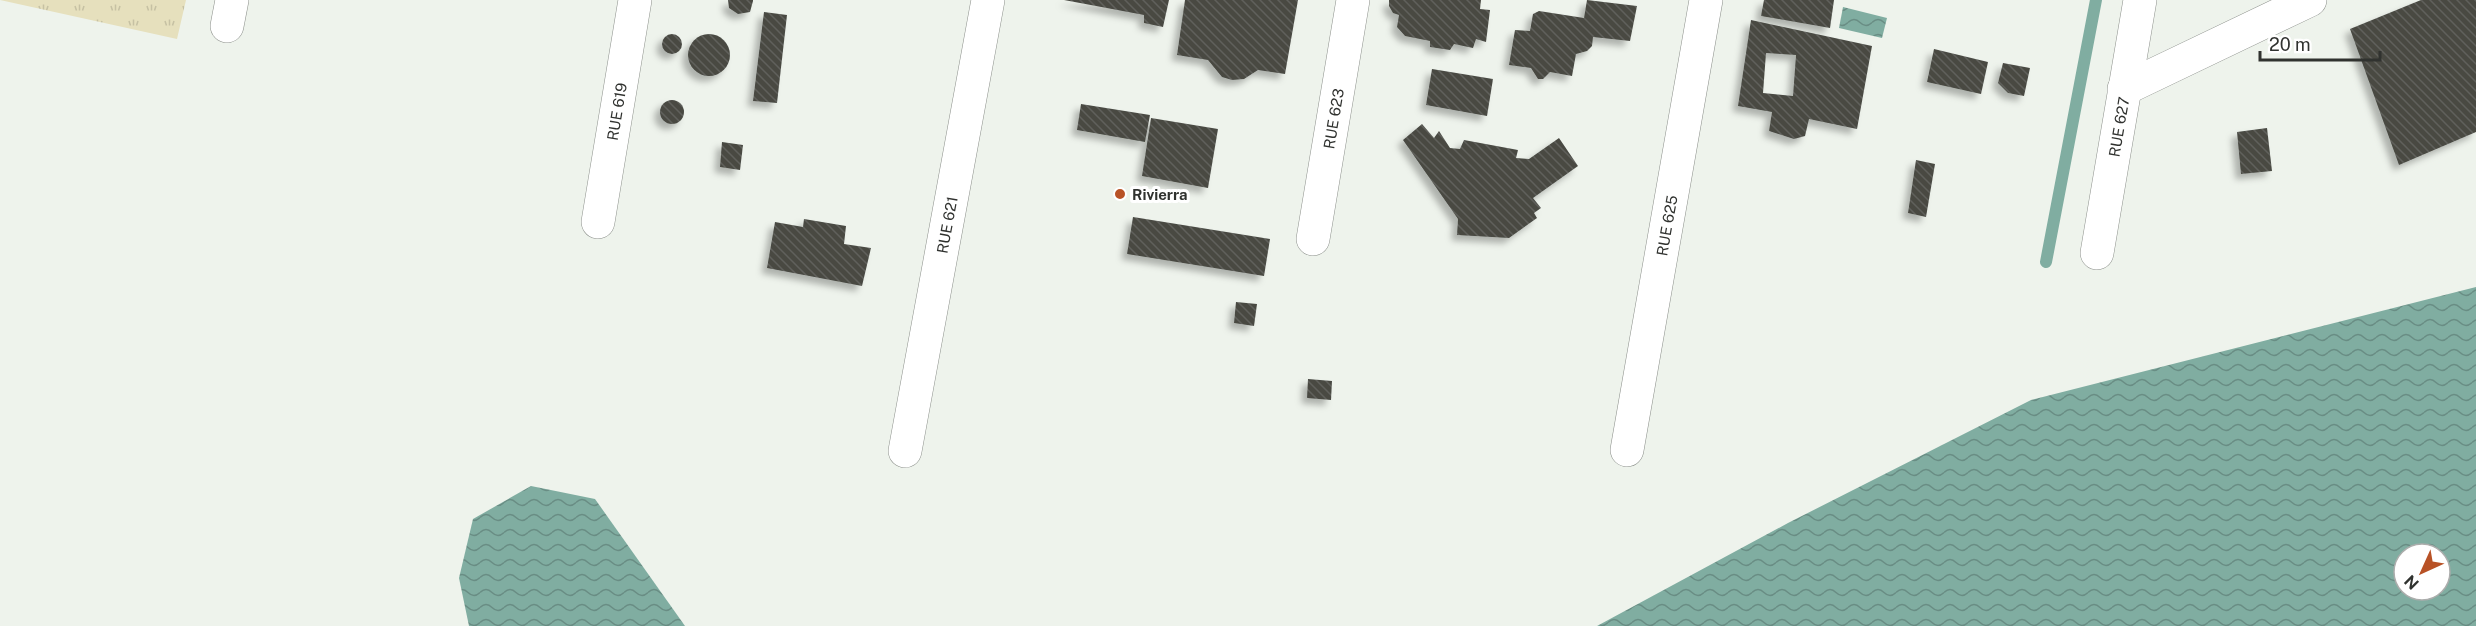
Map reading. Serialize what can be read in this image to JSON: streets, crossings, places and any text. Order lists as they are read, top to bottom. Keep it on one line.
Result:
{"streets":{"street":["RUE 619","RUE 623","RUE 627","RUE 625","RUE 621"]},"places":["Rivierra"],"scale_bar":"20 m","north":"bottom left"}
